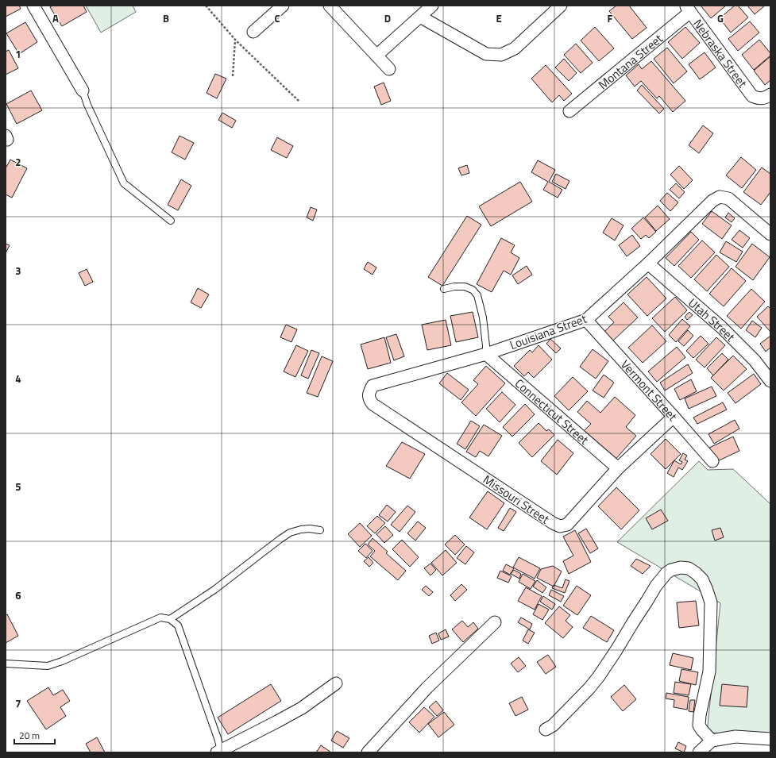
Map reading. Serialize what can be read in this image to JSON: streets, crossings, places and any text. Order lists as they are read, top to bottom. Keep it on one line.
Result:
{"streets":{"street":["Nebraska Street","Montana Street","Utah Street","Louisiana Street","Vermont Street","Connecticut Street","Missouri Street"]},"crossings":[["Nebraska Street","Montana Street"],["Utah Street","Louisiana Street"],["Louisiana Street","Vermont Street"],["Louisiana Street","Connecticut Street"],["Louisiana Street","Missouri Street"],["Vermont Street","Missouri Street"],["Connecticut Street","Missouri Street"]],"scale_bar":"20 m","grid":{"columns":["A","B","C","D","E","F","G"],"rows":["1","2","3","4","5","6","7"]}}
